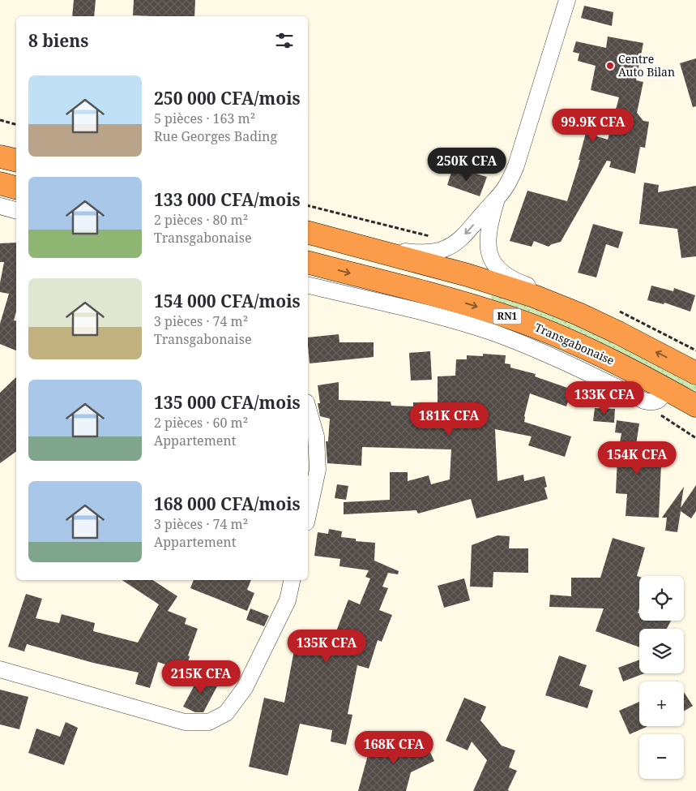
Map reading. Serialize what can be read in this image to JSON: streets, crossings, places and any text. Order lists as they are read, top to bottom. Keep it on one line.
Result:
{"streets":{"highway":["RN1","Transgabonaise"]},"places":["Centre Auto Bilan"],"page":{"heading":"8 biens","list":[{"name":"250 000 CFA/mois","note":"5 pièces · 163 m² · Rue Georges Bading"},{"name":"133 000 CFA/mois","note":"2 pièces · 80 m² · Transgabonaise"},{"name":"154 000 CFA/mois","note":"3 pièces · 74 m² · Transgabonaise"},{"name":"135 000 CFA/mois","note":"2 pièces · 60 m² · Appartement"},{"name":"168 000 CFA/mois","note":"3 pièces · 74 m² · Appartement"}],"price":["99.9K CFA","250K CFA","133K CFA","181K CFA","154K CFA","135K CFA","215K CFA","168K CFA"],"map_buttons":["+","−"]}}
